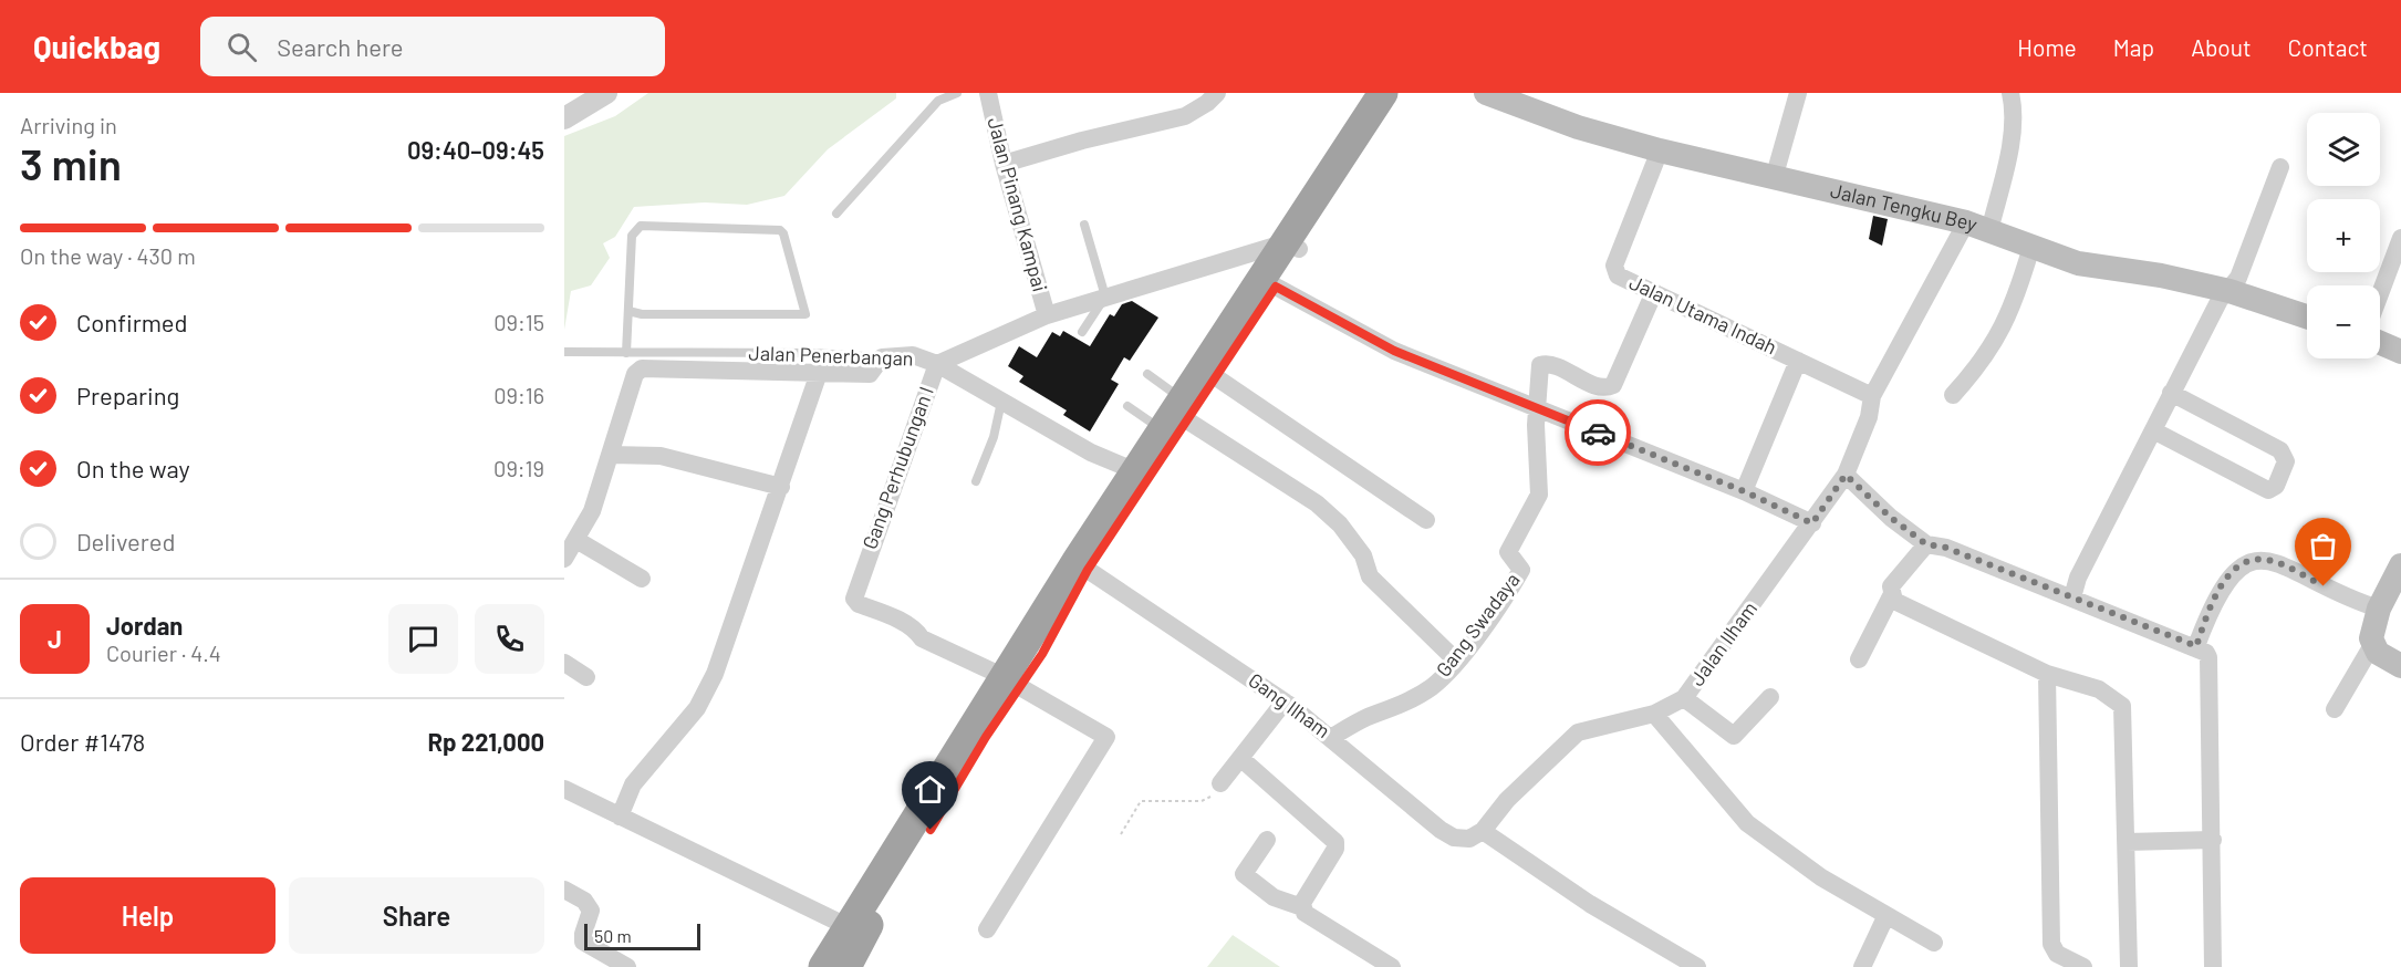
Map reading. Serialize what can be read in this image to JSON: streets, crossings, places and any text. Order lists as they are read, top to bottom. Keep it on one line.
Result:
{"streets":{"main road":["Jalan Tengku Bey"],"street":["Jalan Pinang Kampai","Jalan Utama Indah","Jalan Penerbangan","Gang Perhubungan I","Gang Swadaya","Jalan Ilham","Gang Ilham"]},"crossings":[["Jalan Tengku Bey","Jalan Utama Indah"],["Jalan Tengku Bey","Jalan Ilham"],["Jalan Utama Indah","Gang Swadaya"],["Jalan Utama Indah","Jalan Ilham"],["Jalan Penerbangan","Gang Perhubungan I"],["Gang Swadaya","Gang Ilham"],["Jalan Ilham","Gang Ilham"]],"scale_bar":"50 m","page":{"header":"Quickbag","search":"Search here","nav":["Home","Map","About","Contact"],"heading":["3 min","Arriving in","09:40–09:45"],"panel":["Jordan","Courier · 4.4","Order #1478","Rp 221,000"],"map_buttons":["+","−"],"bar":"On the way · 430 m","list":[["Confirmed","09:15"],["Preparing","09:16"],["On the way","09:19"],"Delivered"],"round":"J","buttons":["Help","Share"],"scale":"50 m"}}
